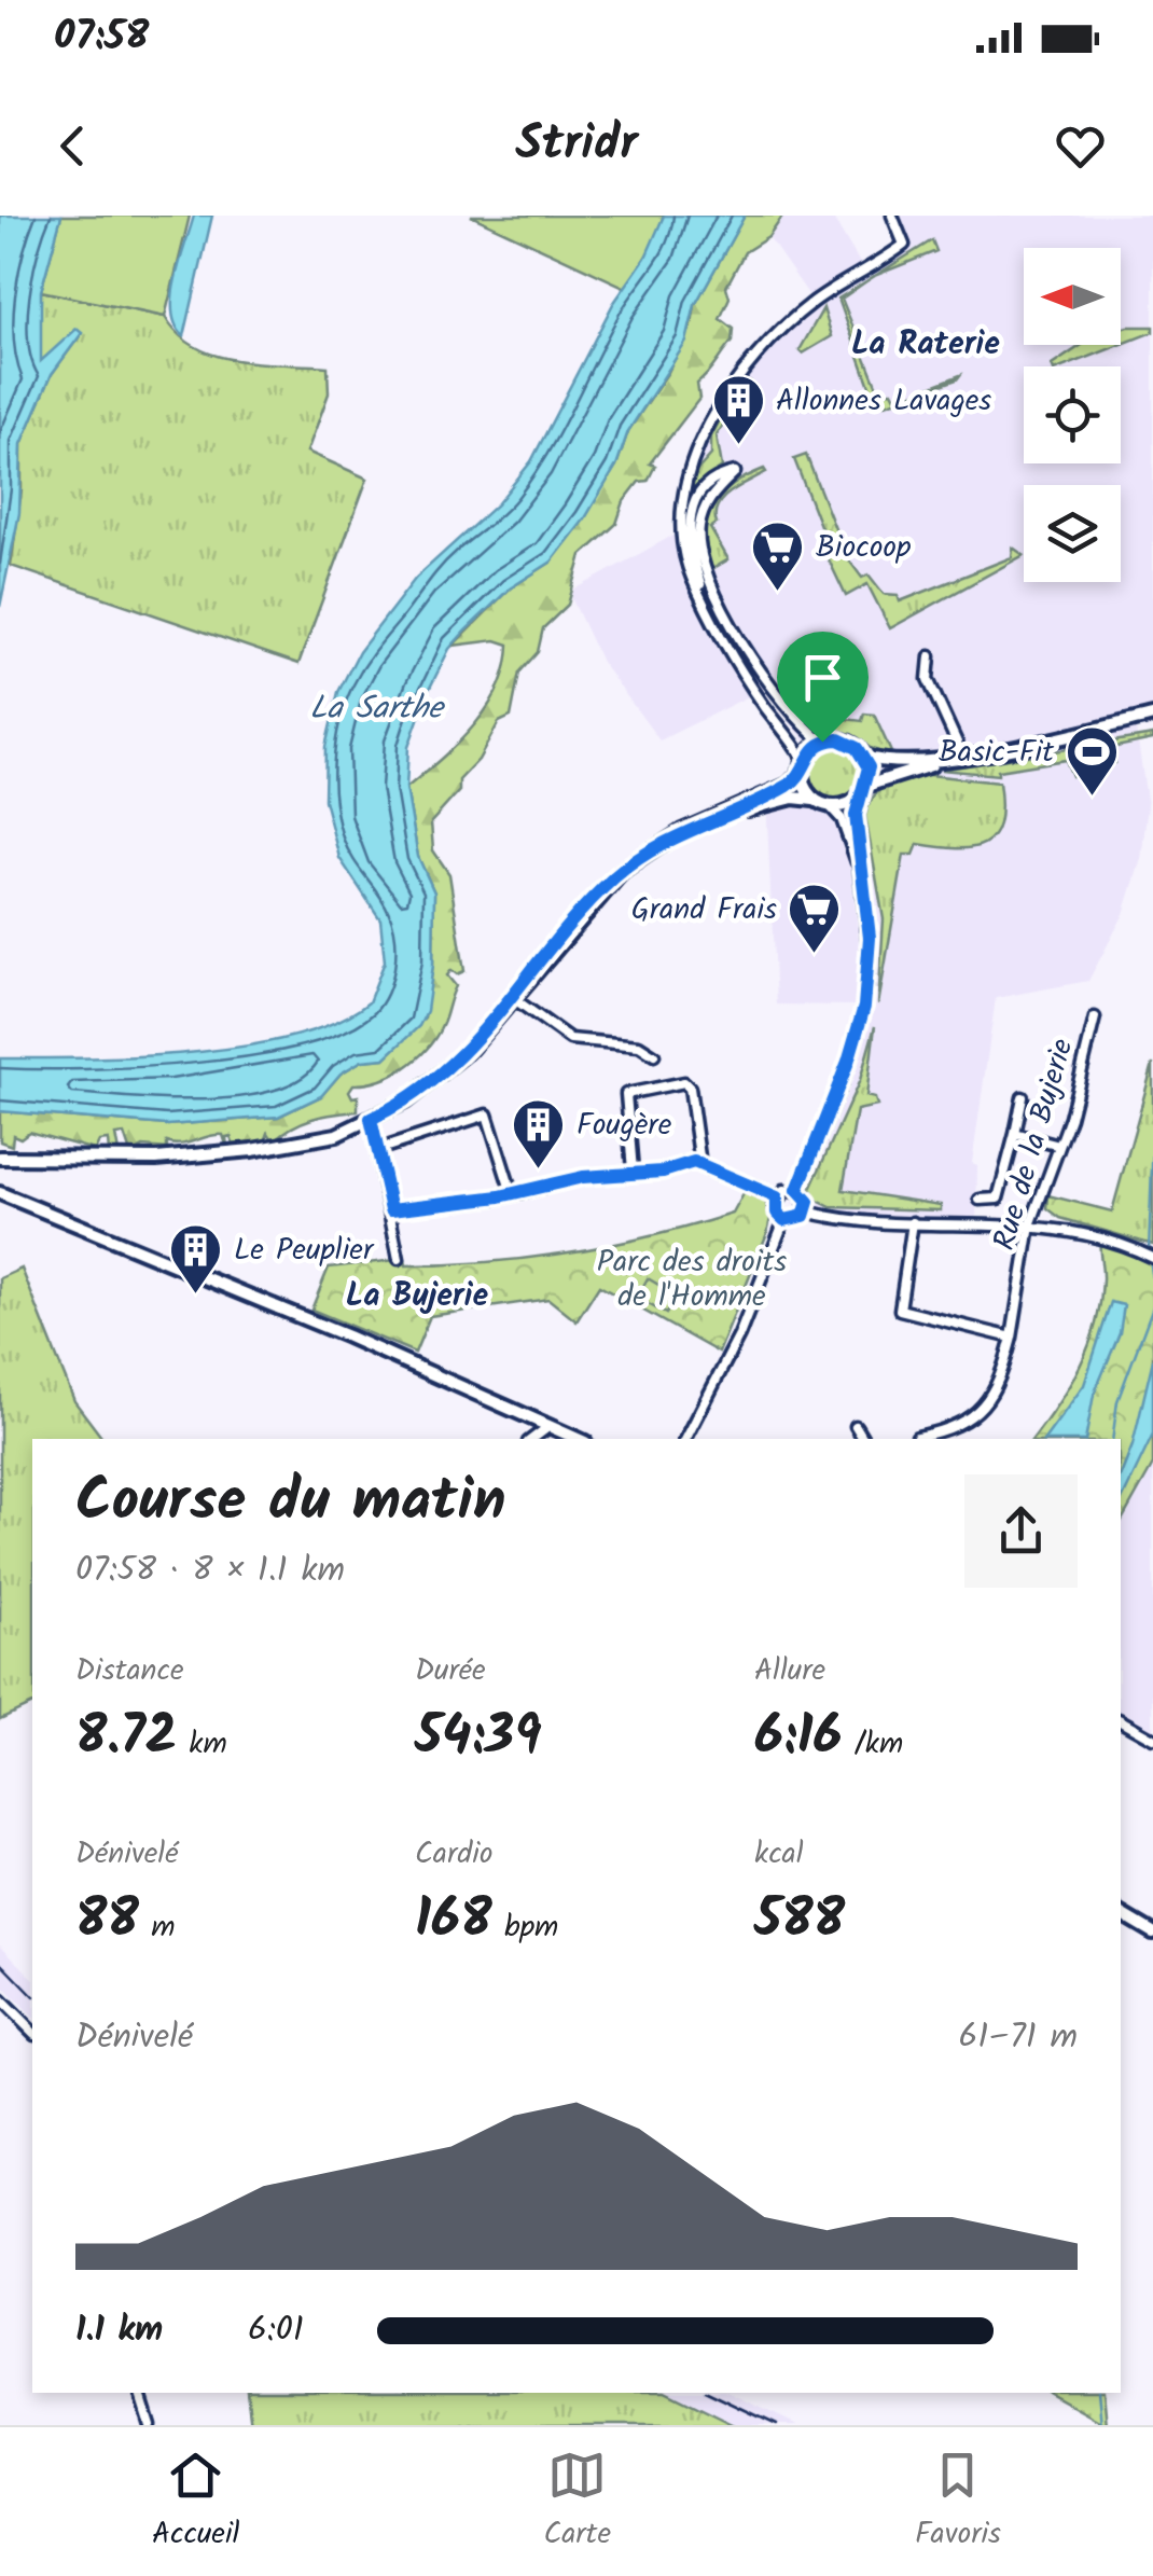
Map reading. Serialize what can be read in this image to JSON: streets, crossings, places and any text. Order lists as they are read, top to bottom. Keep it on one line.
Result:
{"streets":{"street":["Rue de la Bujerie"]},"districts":["La Raterie","La Bujerie"],"water":["La Sarthe"],"parks":["Parc des droits de l'Homme"],"places":{"building":["Allonnes Lavages","Fougère","Le Peuplier"],"supermarket":["Biocoop","Grand Frais"],"sports":["Basic-Fit"]},"north":"left","page":{"status":"07:58","header":"Stridr","heading":["Course du matin","07:58 · 8 × 1.1 km"],"stats":[["Distance","8.72 km"],["Durée","54:39"],["Allure","6:16 /km"],["Dénivelé","88 m"],["Cardio","168 bpm"],["kcal","588"]],"chart":["Dénivelé","61–71 m"],"list":[{"name":"1.1 km","note":"6:01"}],"tabs":["Accueil","Carte","Favoris"]}}
